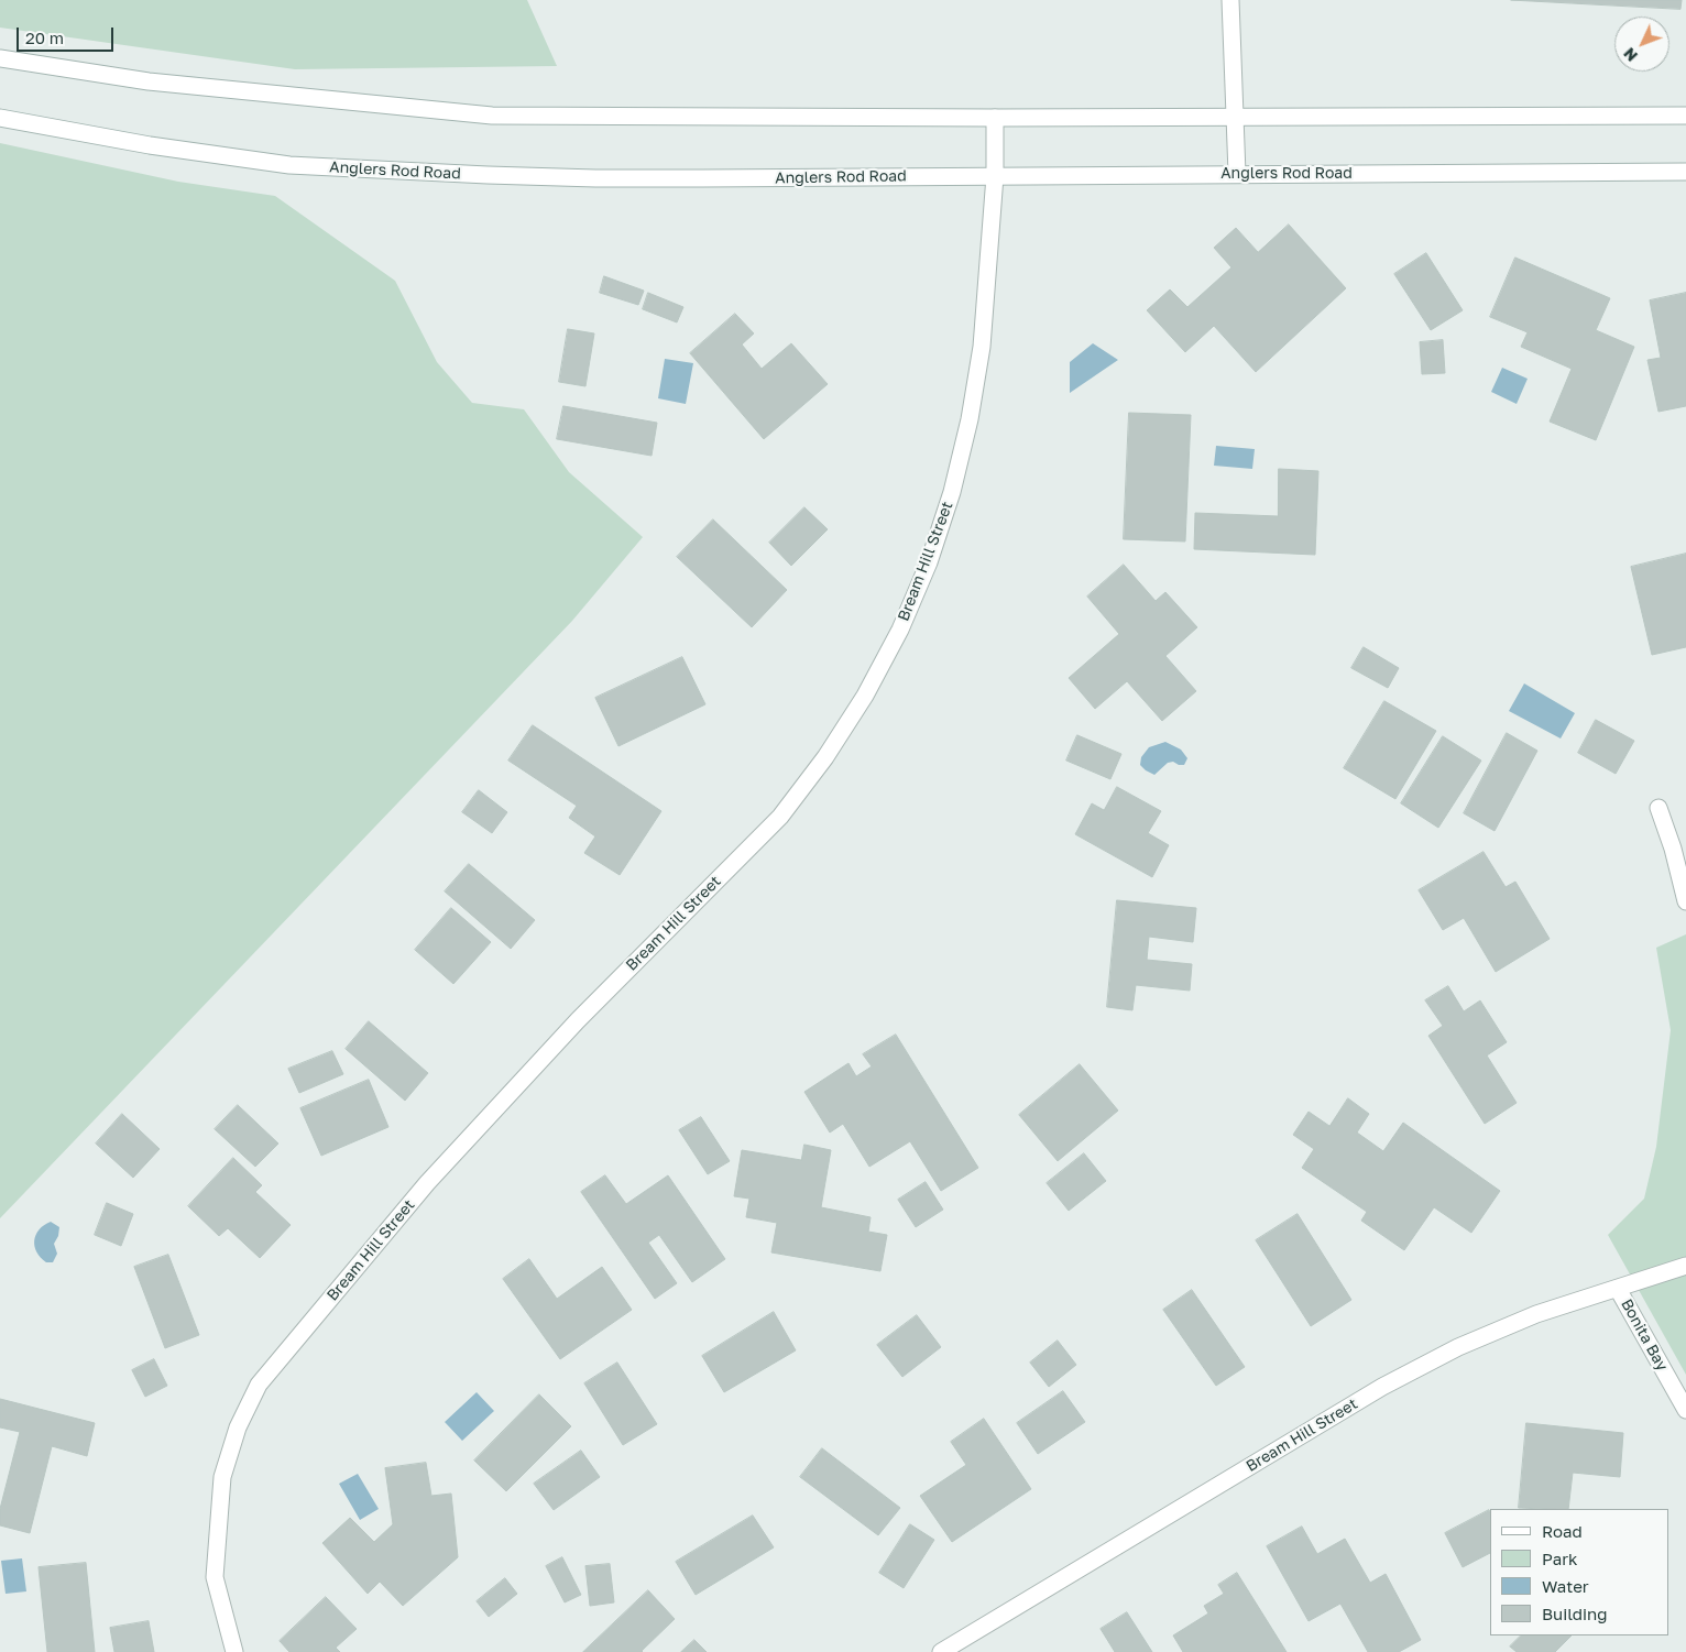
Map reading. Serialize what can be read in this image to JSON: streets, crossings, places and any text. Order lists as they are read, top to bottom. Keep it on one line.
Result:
{"streets":{"street":["Anglers Rod Road","Bream Hill Street","Bonita Bay"]},"crossings":[["Anglers Rod Road","Bream Hill Street"],["Bream Hill Street","Bonita Bay"]],"legend":["Road","Park","Water","Building"],"scale_bar":"20 m","north":"bottom left"}
